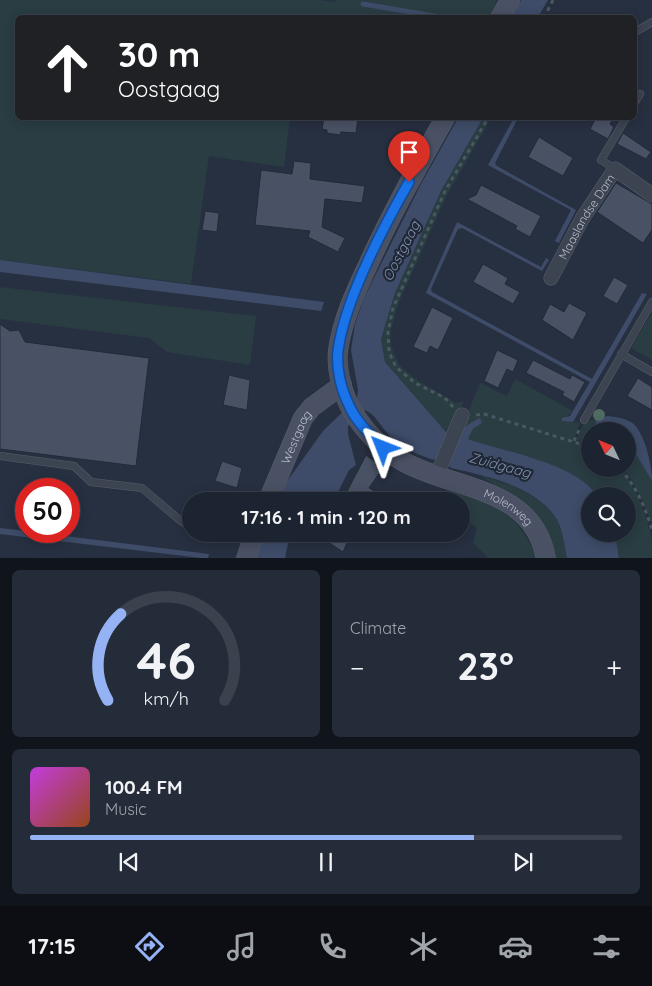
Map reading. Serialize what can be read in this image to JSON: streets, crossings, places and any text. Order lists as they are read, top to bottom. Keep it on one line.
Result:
{"streets":{"main road":["Westgaag","Molenweg"],"street":["Maaslandse Dam"]},"crossings":[["Westgaag","Molenweg"]],"water":["Oostgaag","Zuidgaag"],"north":"top left","page":{"turn":["30 m","Oostgaag"],"limit":"50","trip":"17:16 · 1 min · 120 m","tile":"Climate","heat":["−","23°","+"],"song":["100.4 FM","Music"],"tabs":"17:15","gauge":["46","km/h"]}}
